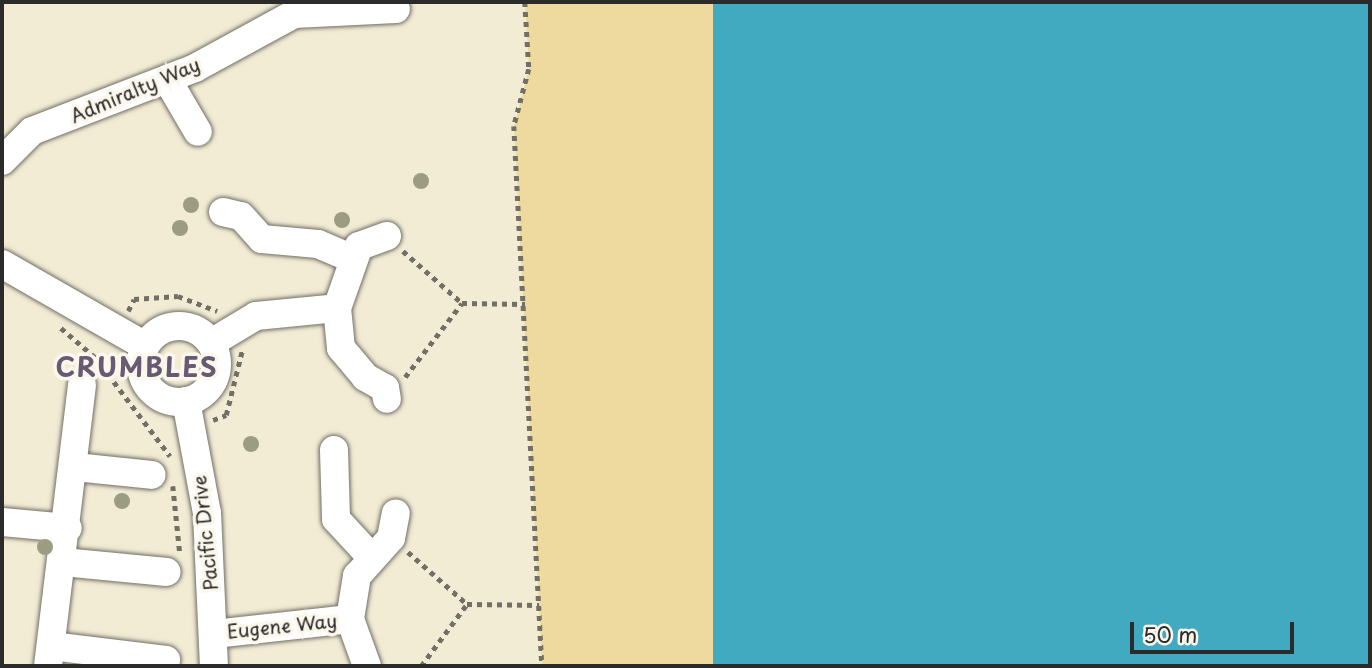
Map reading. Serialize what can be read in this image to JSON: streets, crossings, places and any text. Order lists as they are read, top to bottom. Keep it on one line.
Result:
{"streets":{"street":["Admiralty Way","Pacific Drive","Eugene Way"]},"crossings":[["Pacific Drive","Eugene Way"]],"districts":["CRUMBLES"],"scale_bar":"50 m"}
